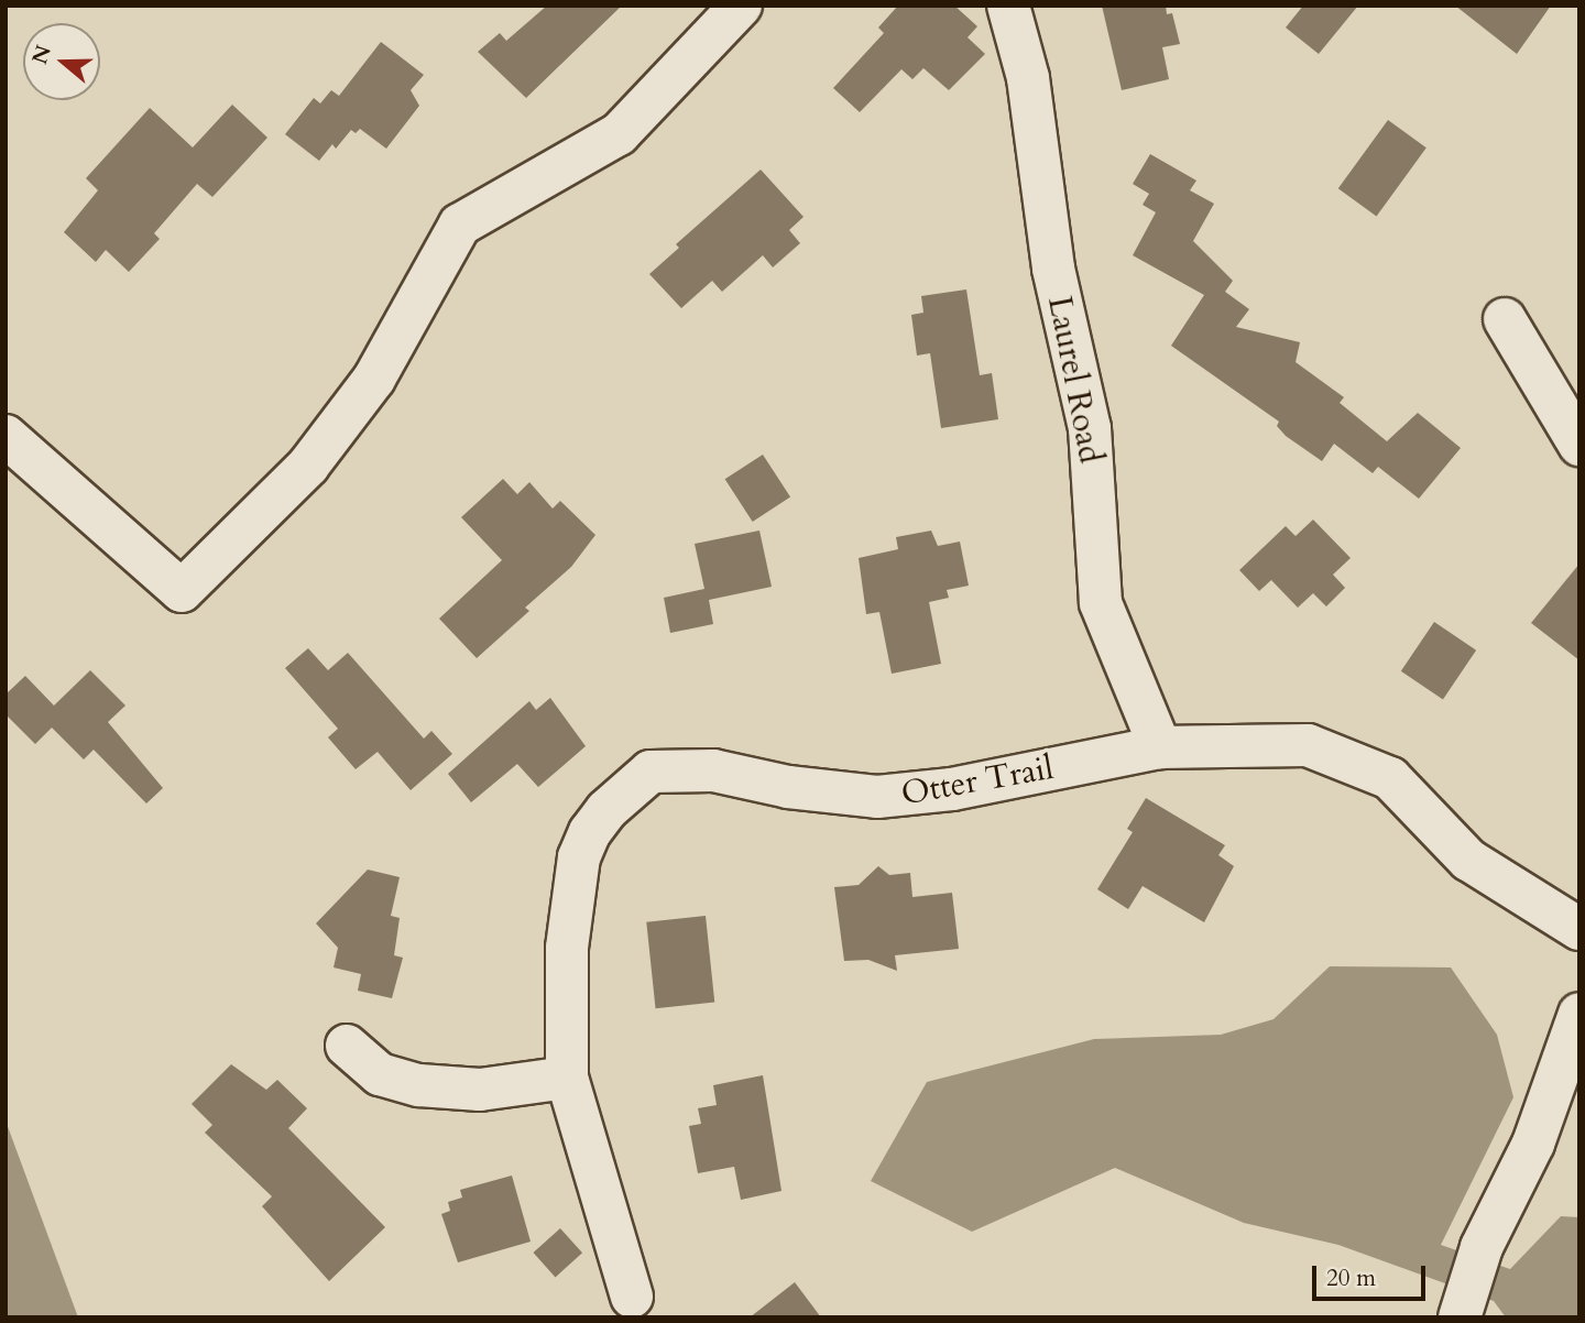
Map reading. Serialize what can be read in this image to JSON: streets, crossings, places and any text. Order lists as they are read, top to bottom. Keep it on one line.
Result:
{"streets":{"street":["Laurel Road","Otter Trail"]},"crossings":[["Laurel Road","Otter Trail"]],"scale_bar":"20 m","north":"left"}
